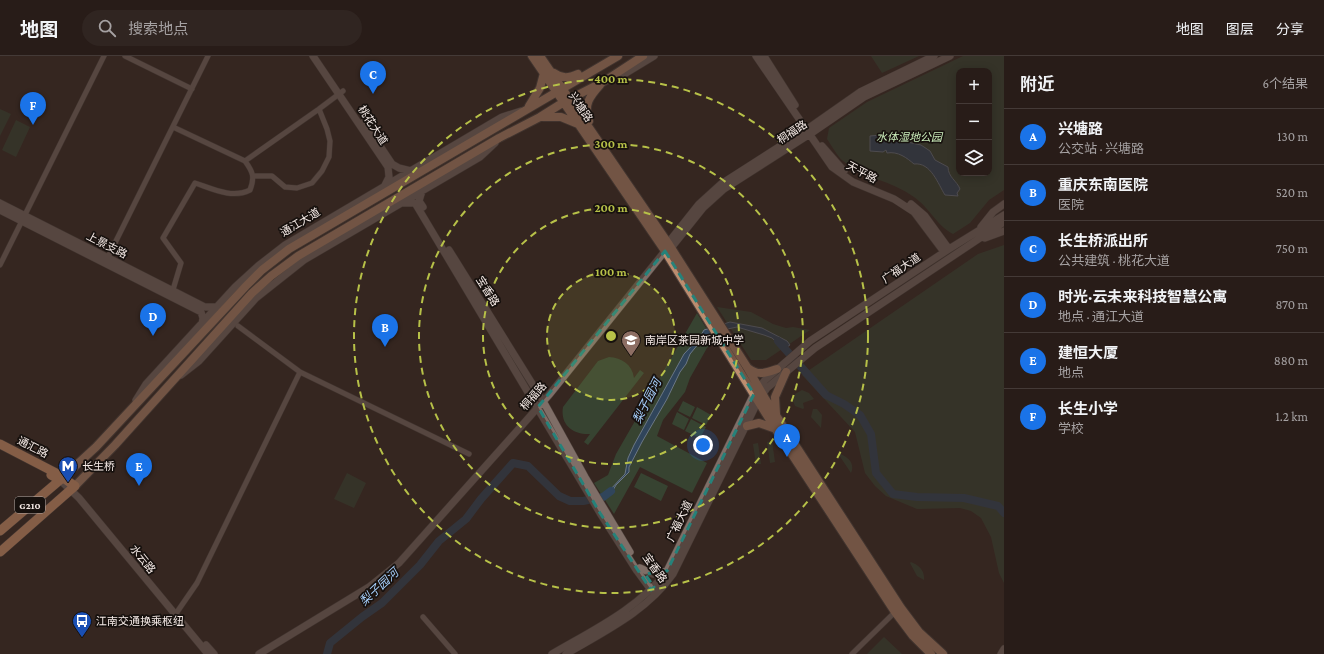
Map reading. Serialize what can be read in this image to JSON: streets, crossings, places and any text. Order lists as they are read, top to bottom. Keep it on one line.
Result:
{"streets":{"highway":["通江大道","通汇路","G210"],"main road":["兴塘路"],"street":["桃花大道","桐福路","天平路","上景支路","广福大道","宝香路","水云路"]},"crossings":[["兴塘路","桐福路"],["兴塘路","通江大道"],["兴塘路","广福大道"],["桐福路","天平路"],["桐福路","宝香路"],["天平路","广福大道"],["通江大道","通汇路"],["广福大道","宝香路"],["通汇路","G210"],["通汇路","水云路"],["G210","水云路"]],"water":["梨子园河"],"parks":["水体湿地公园"],"places":{"school or university":["南岸区茶园新城中学"],"metro station":["长生桥"],"bus stop":["江南交通换乘枢纽"]},"page":{"header":"地图","search":"搜索地点","nav":["地图","图层","分享"],"heading":["附近","6个结果"],"pins":["C","F","D","B","A","E"],"map_buttons":["+","−"],"list":[{"mark":"A","name":"兴塘路","note":"公交站 · 兴塘路","value":"130 m"},{"mark":"B","name":"重庆东南医院","note":"医院","value":"520 m"},{"mark":"C","name":"长生桥派出所","note":"公共建筑 · 桃花大道","value":"750 m"},{"mark":"D","name":"时光·云未来科技智慧公寓","note":"地点 · 通江大道","value":"870 m"},{"mark":"E","name":"建恒大厦","note":"地点","value":"880 m"},{"mark":"F","name":"长生小学","note":"学校","value":"1.2 km"}]},"rings":["400 m","300 m","200 m","100 m"]}
